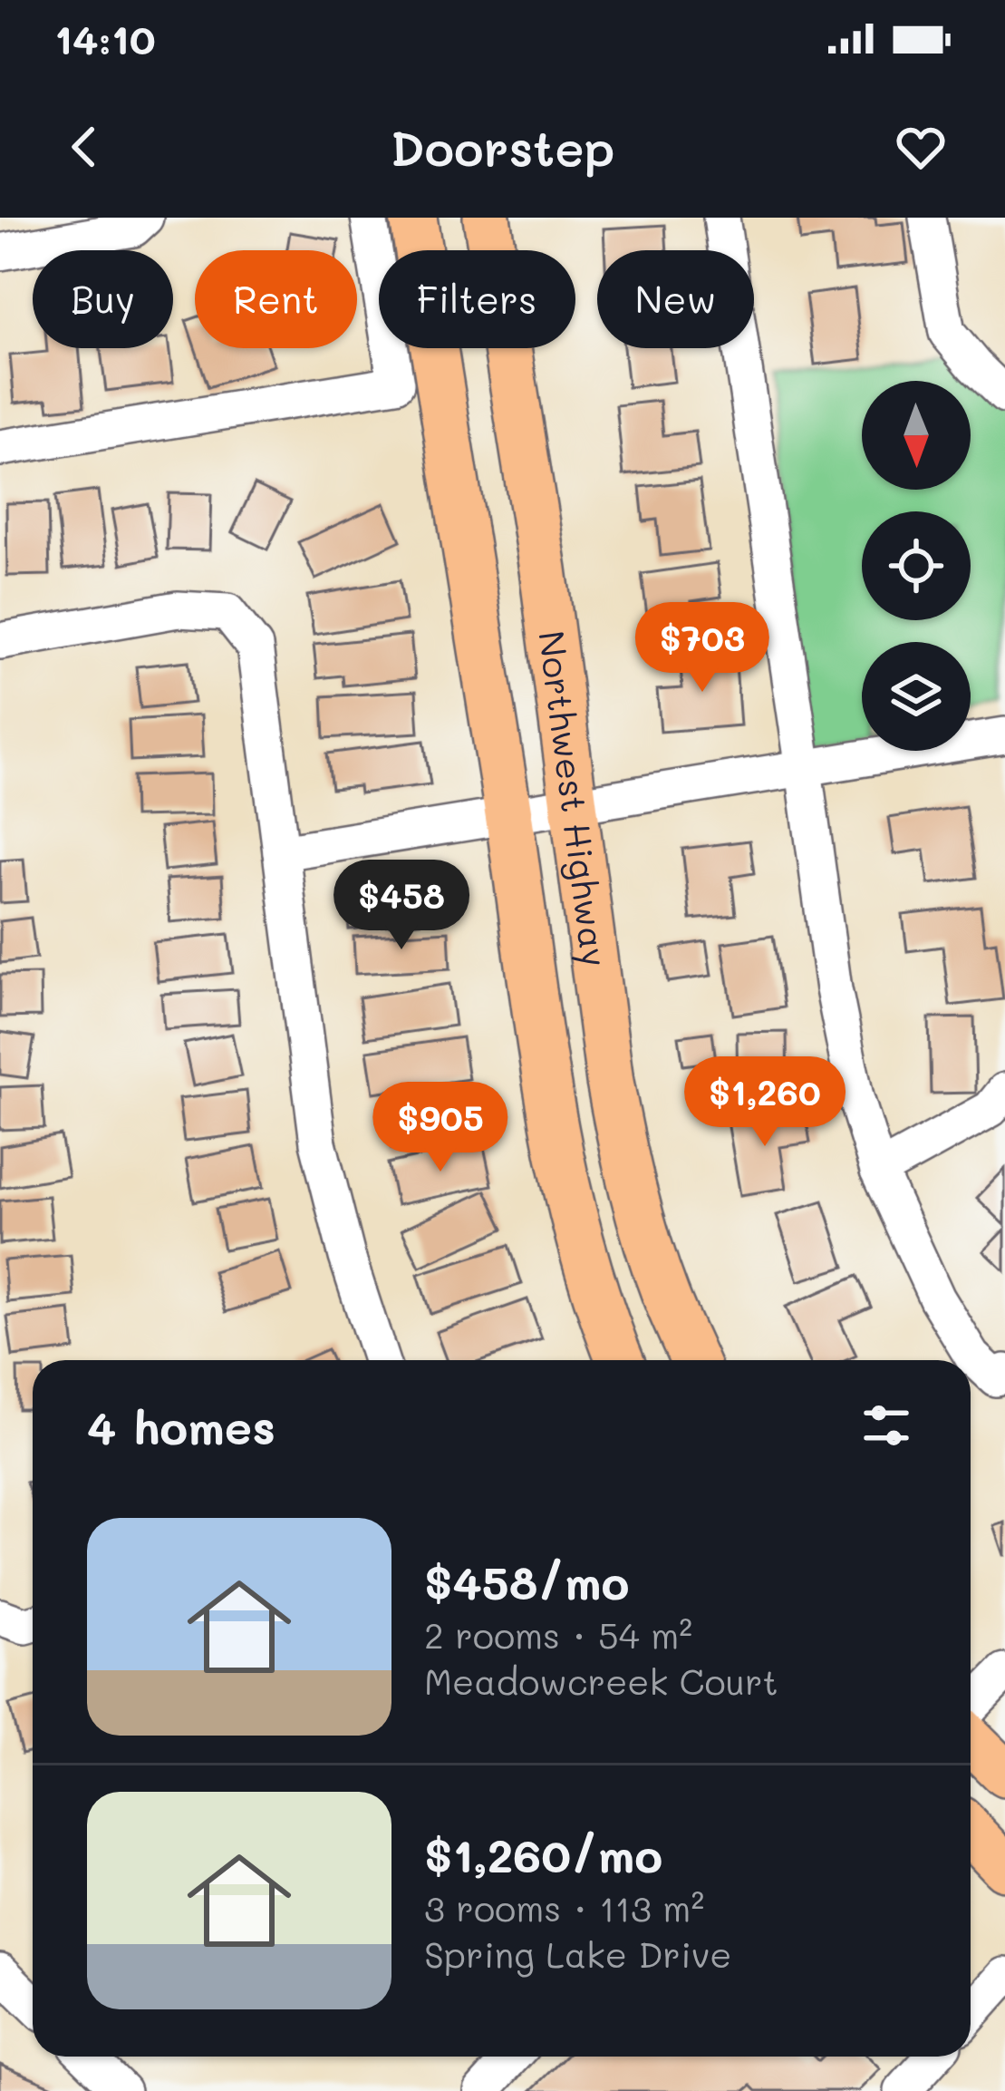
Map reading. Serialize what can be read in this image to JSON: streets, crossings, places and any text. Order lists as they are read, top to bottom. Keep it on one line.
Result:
{"streets":{"main road":["Northwest Highway"]},"north":"bottom","page":{"status":"14:10","header":"Doorstep","chip":["Buy","Rent","Filters","New"],"price":["$703","$458","$1,260","$905"],"heading":"4 homes","list":[{"name":"$458/mo","note":"2 rooms · 54 m² · Meadowcreek Court"},{"name":"$1,260/mo","note":"3 rooms · 113 m² · Spring Lake Drive"}]}}
